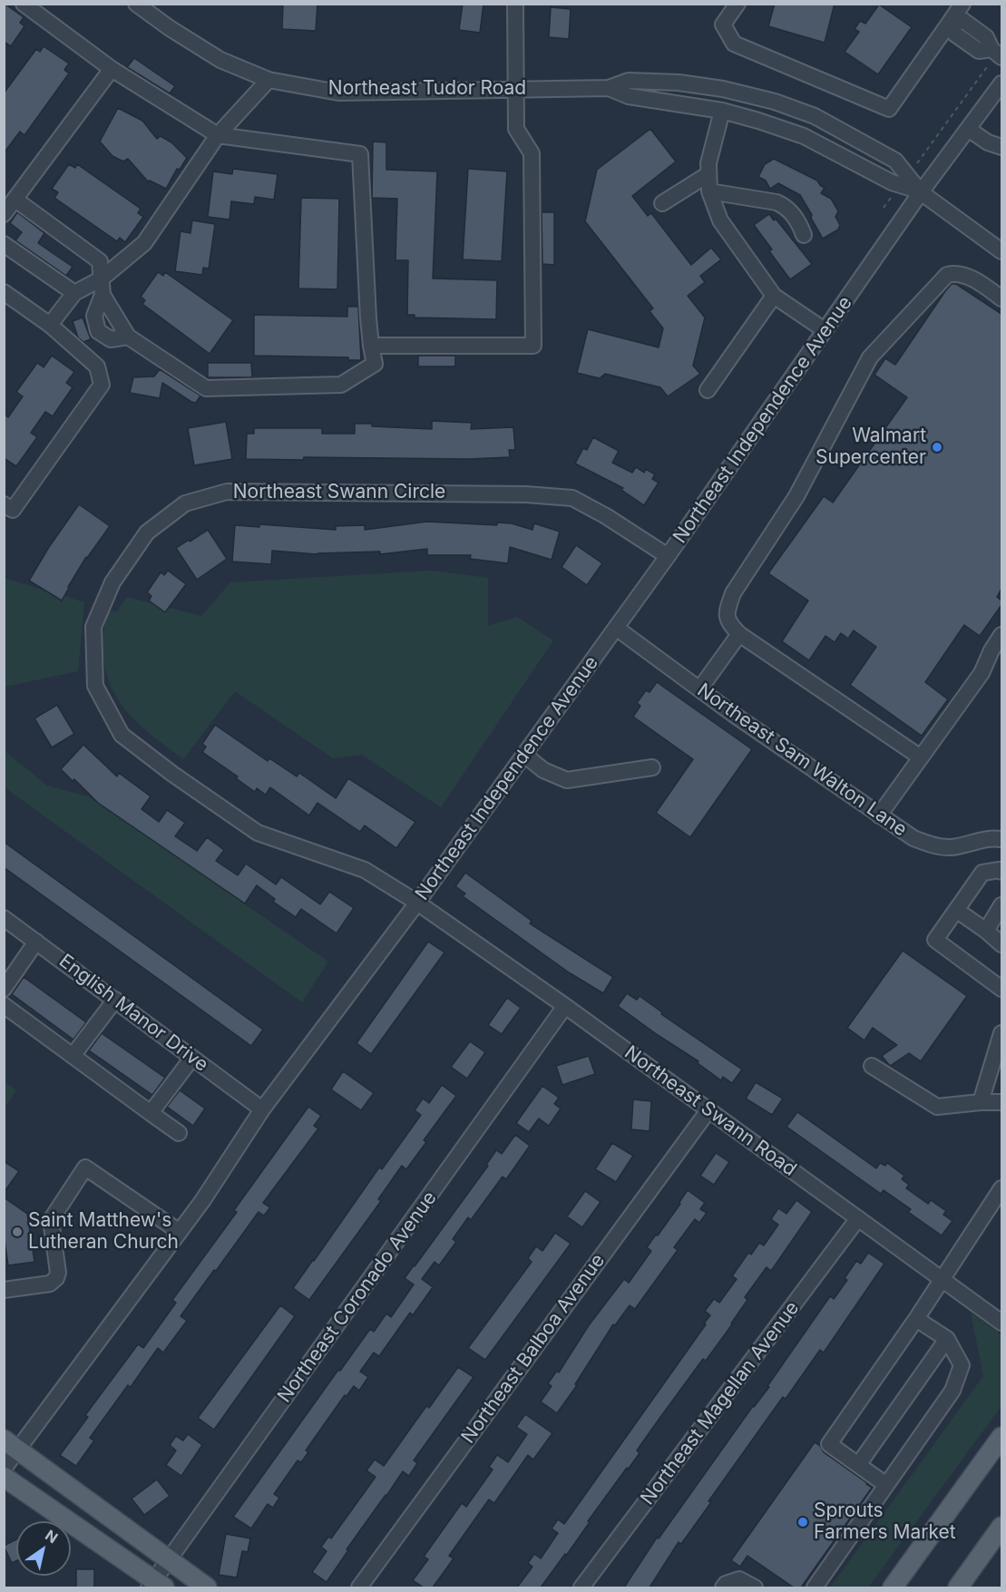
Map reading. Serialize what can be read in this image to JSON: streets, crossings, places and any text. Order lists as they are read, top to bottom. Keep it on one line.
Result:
{"streets":{"street":["Northeast Tudor Road","Northeast Independence Avenue","Northeast Swann Circle","Northeast Sam Walton Lane","English Manor Drive","Northeast Swann Road","Northeast Coronado Avenue","Northeast Balboa Avenue","Northeast Magellan Avenue"]},"crossings":[["Northeast Tudor Road","Northeast Independence Avenue"],["Northeast Independence Avenue","Northeast Swann Circle"],["Northeast Independence Avenue","Northeast Sam Walton Lane"],["Northeast Independence Avenue","English Manor Drive"],["Northeast Independence Avenue","Northeast Swann Road"],["Northeast Swann Circle","Northeast Swann Road"],["Northeast Swann Road","Northeast Coronado Avenue"],["Northeast Swann Road","Northeast Balboa Avenue"],["Northeast Swann Road","Northeast Magellan Avenue"]],"places":["Walmart Supercenter","Saint Matthew's Lutheran Church","Sprouts Farmers Market"],"north":"top right"}
